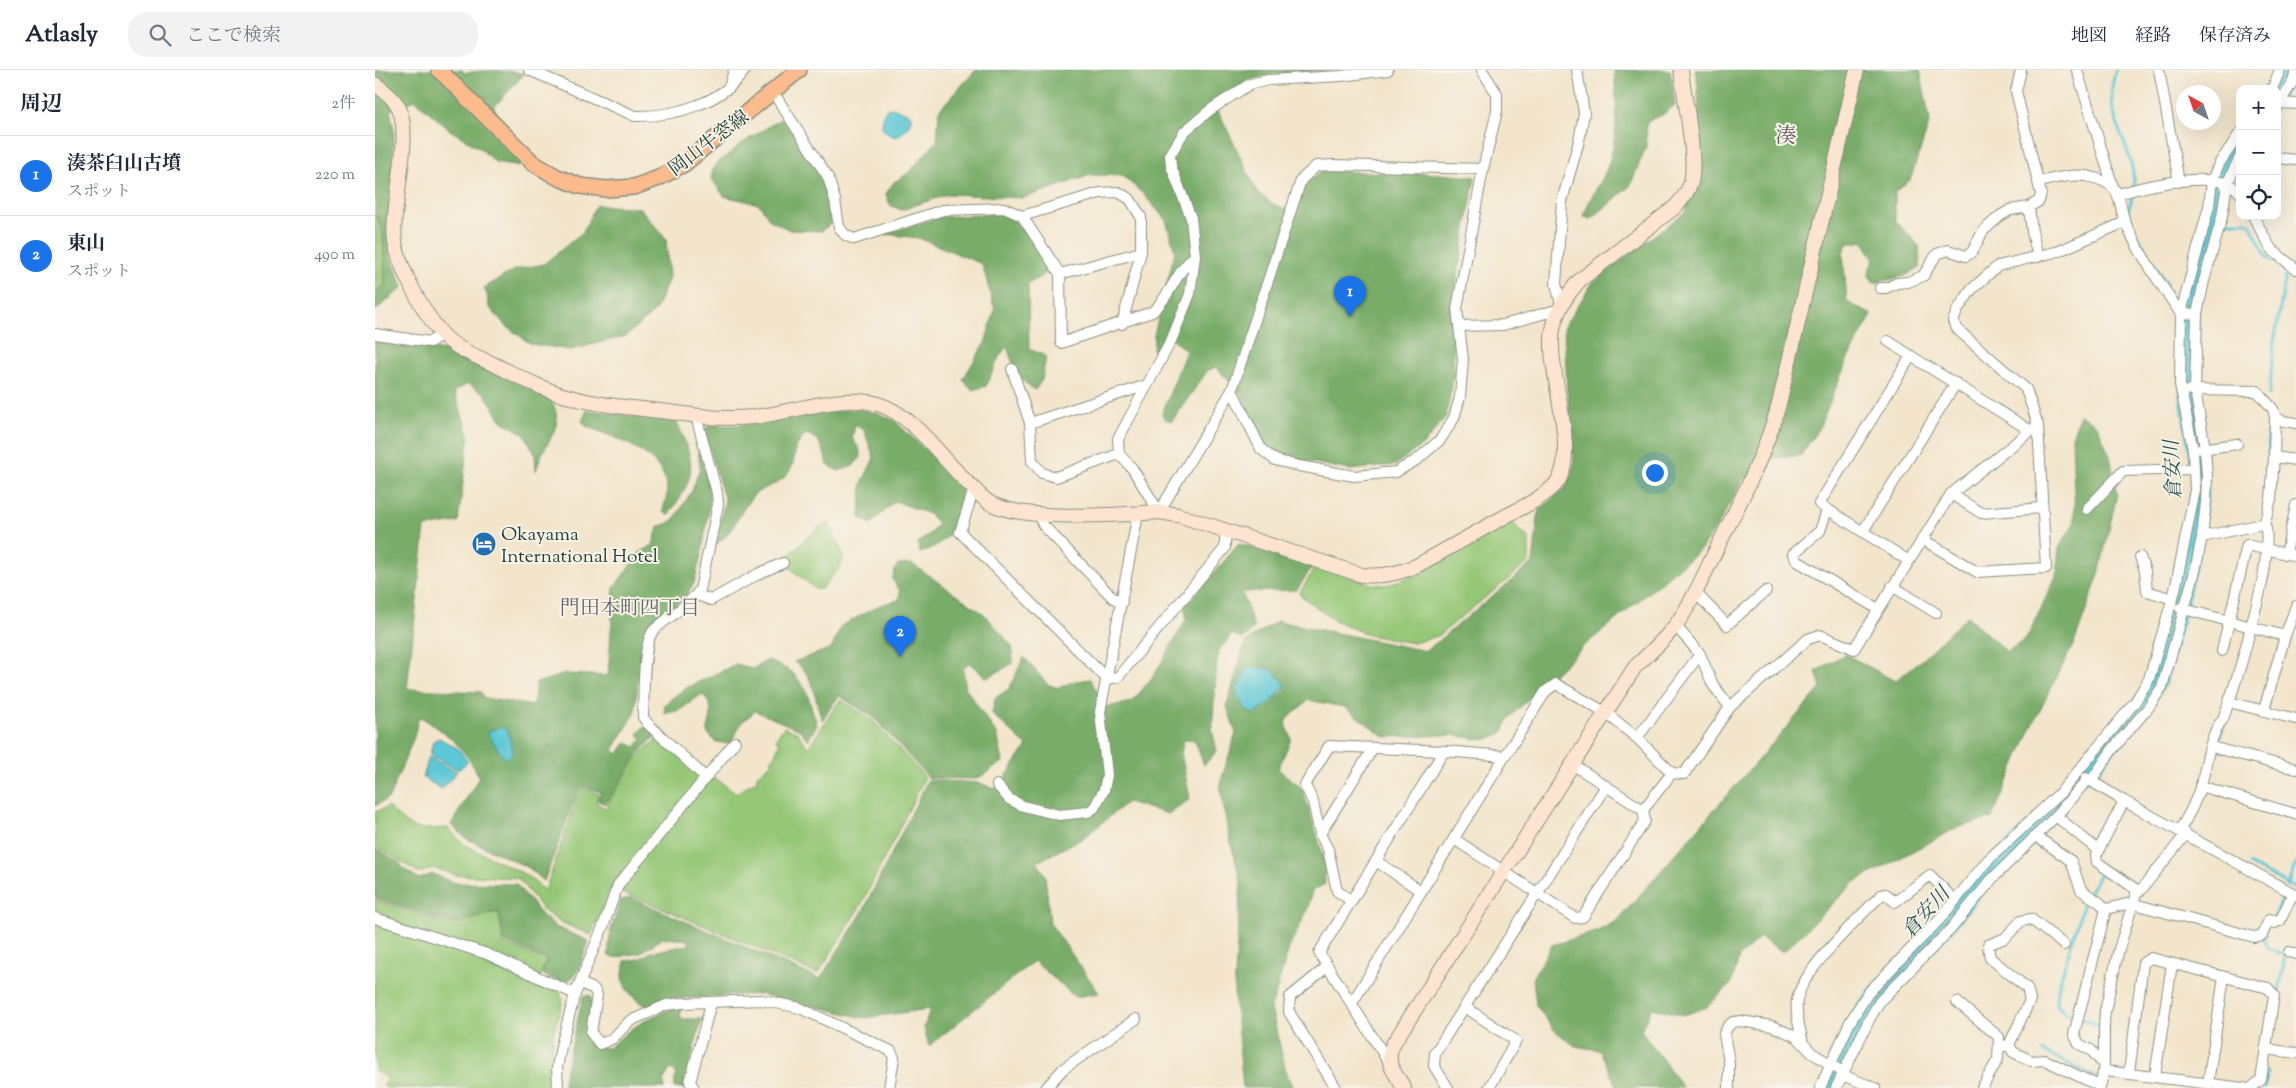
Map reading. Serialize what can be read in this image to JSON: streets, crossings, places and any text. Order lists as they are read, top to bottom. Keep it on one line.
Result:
{"streets":{"main road":["岡山牛窓線"]},"districts":["湊","門田本町四丁目"],"water":["倉安川"],"places":{"hotel":["Okayama International Hotel"]},"north":"top left","page":{"header":"Atlasly","search":"ここで検索","nav":["地図","経路","保存済み"],"heading":["周辺","2件"],"map_buttons":["+","−"],"list":[{"mark":"1","name":"湊茶臼山古墳","note":"スポット","value":"220 m"},{"mark":"2","name":"東山","note":"スポット","value":"490 m"}],"pins":["1","2"]}}
